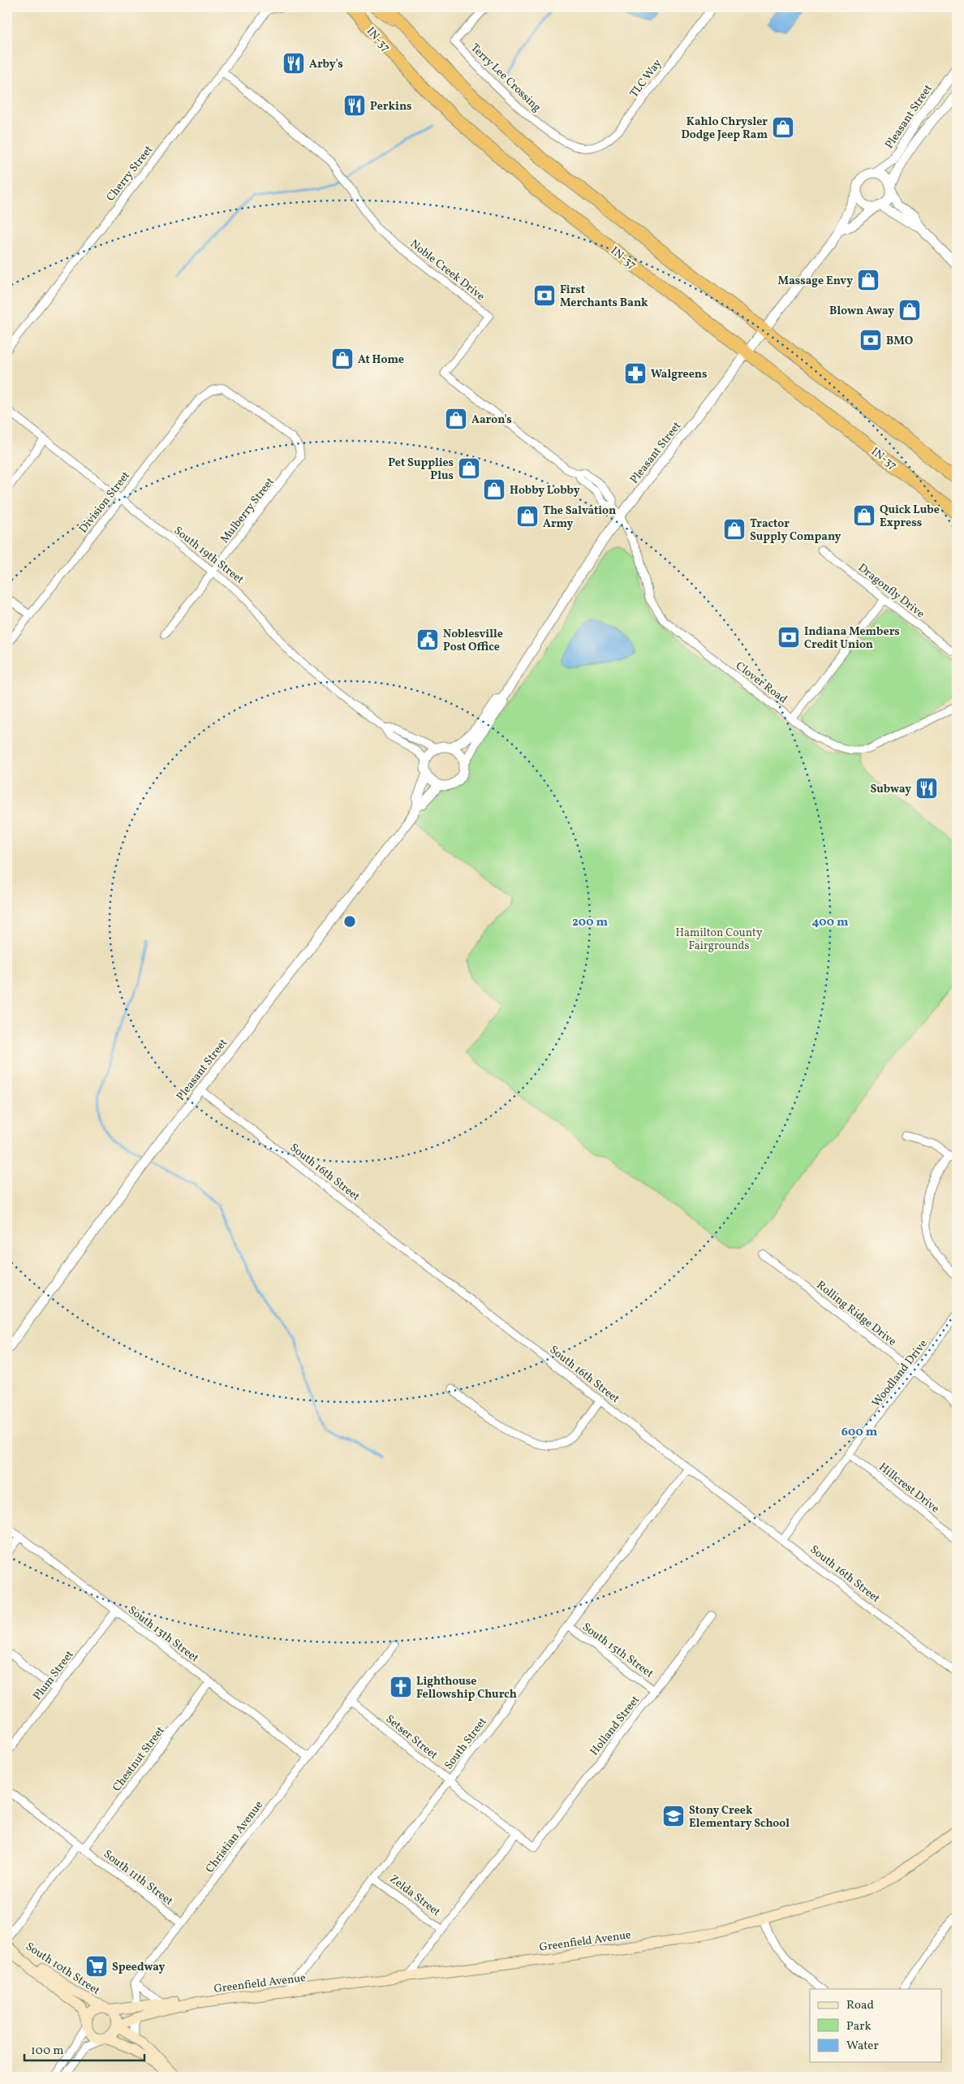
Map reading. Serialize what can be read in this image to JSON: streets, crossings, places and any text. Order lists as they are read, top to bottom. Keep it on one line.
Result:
{"streets":{"highway":["IN-37"],"main road":["Greenfield Avenue","South 10th Street"],"street":["Terry Lee Crossing","TLC Way","Pleasant Street","Cherry Street","Noble Creek Drive","Division Street","Mulberry Street","South 19th Street","Dragonfly Drive","Clover Road","South 16th Street","Rolling Ridge Drive","Woodland Drive","Hillcrest Drive","South 13th Street","South 15th Street","Plum Street","Holland Street","Setser Street","South Street","Chestnut Street","Christian Avenue","South 11th Street","Zelda Street"]},"crossings":[["IN-37","Pleasant Street"],["Terry Lee Crossing","TLC Way"],["Pleasant Street","Noble Creek Drive"],["Pleasant Street","South 19th Street"],["Pleasant Street","Clover Road"],["Pleasant Street","South 16th Street"],["Cherry Street","Noble Creek Drive"],["Noble Creek Drive","Clover Road"],["Division Street","Mulberry Street"],["Division Street","South 19th Street"],["Mulberry Street","South 19th Street"],["South 16th Street","Woodland Drive"],["South 16th Street","South Street"],["Rolling Ridge Drive","Woodland Drive"],["Woodland Drive","Hillcrest Drive"],["South 13th Street","Plum Street"],["South 13th Street","Chestnut Street"],["South 13th Street","Christian Avenue"],["South 15th Street","Holland Street"],["South 15th Street","South Street"],["Holland Street","Setser Street"],["Setser Street","South Street"],["Setser Street","Christian Avenue"],["South Street","Zelda Street"],["South Street","Greenfield Avenue"],["Chestnut Street","South 11th Street"],["Christian Avenue","South 11th Street"],["Greenfield Avenue","South 10th Street"]],"parks":["Hamilton County Fairgrounds"],"places":{"restaurant":["Arby's","Perkins","Subway"],"shop":["Kahlo Chrysler Dodge Jeep Ram","Massage Envy","Blown Away","At Home","Aaron's","Pet Supplies Plus","Hobby Lobby","Quick Lube Express","The Salvation Army","Tractor Supply Company"],"bank":["First Merchants Bank","BMO","Indiana Members Credit Union"],"pharmacy":["Walgreens"],"public building":["Noblesville Post Office"],"church":["Lighthouse Fellowship Church"],"school or university":["Stony Creek Elementary School"],"supermarket":["Speedway"]},"legend":["Road","Park","Water"],"scale_bar":"100 m","rings":["200 m","400 m","600 m"]}
